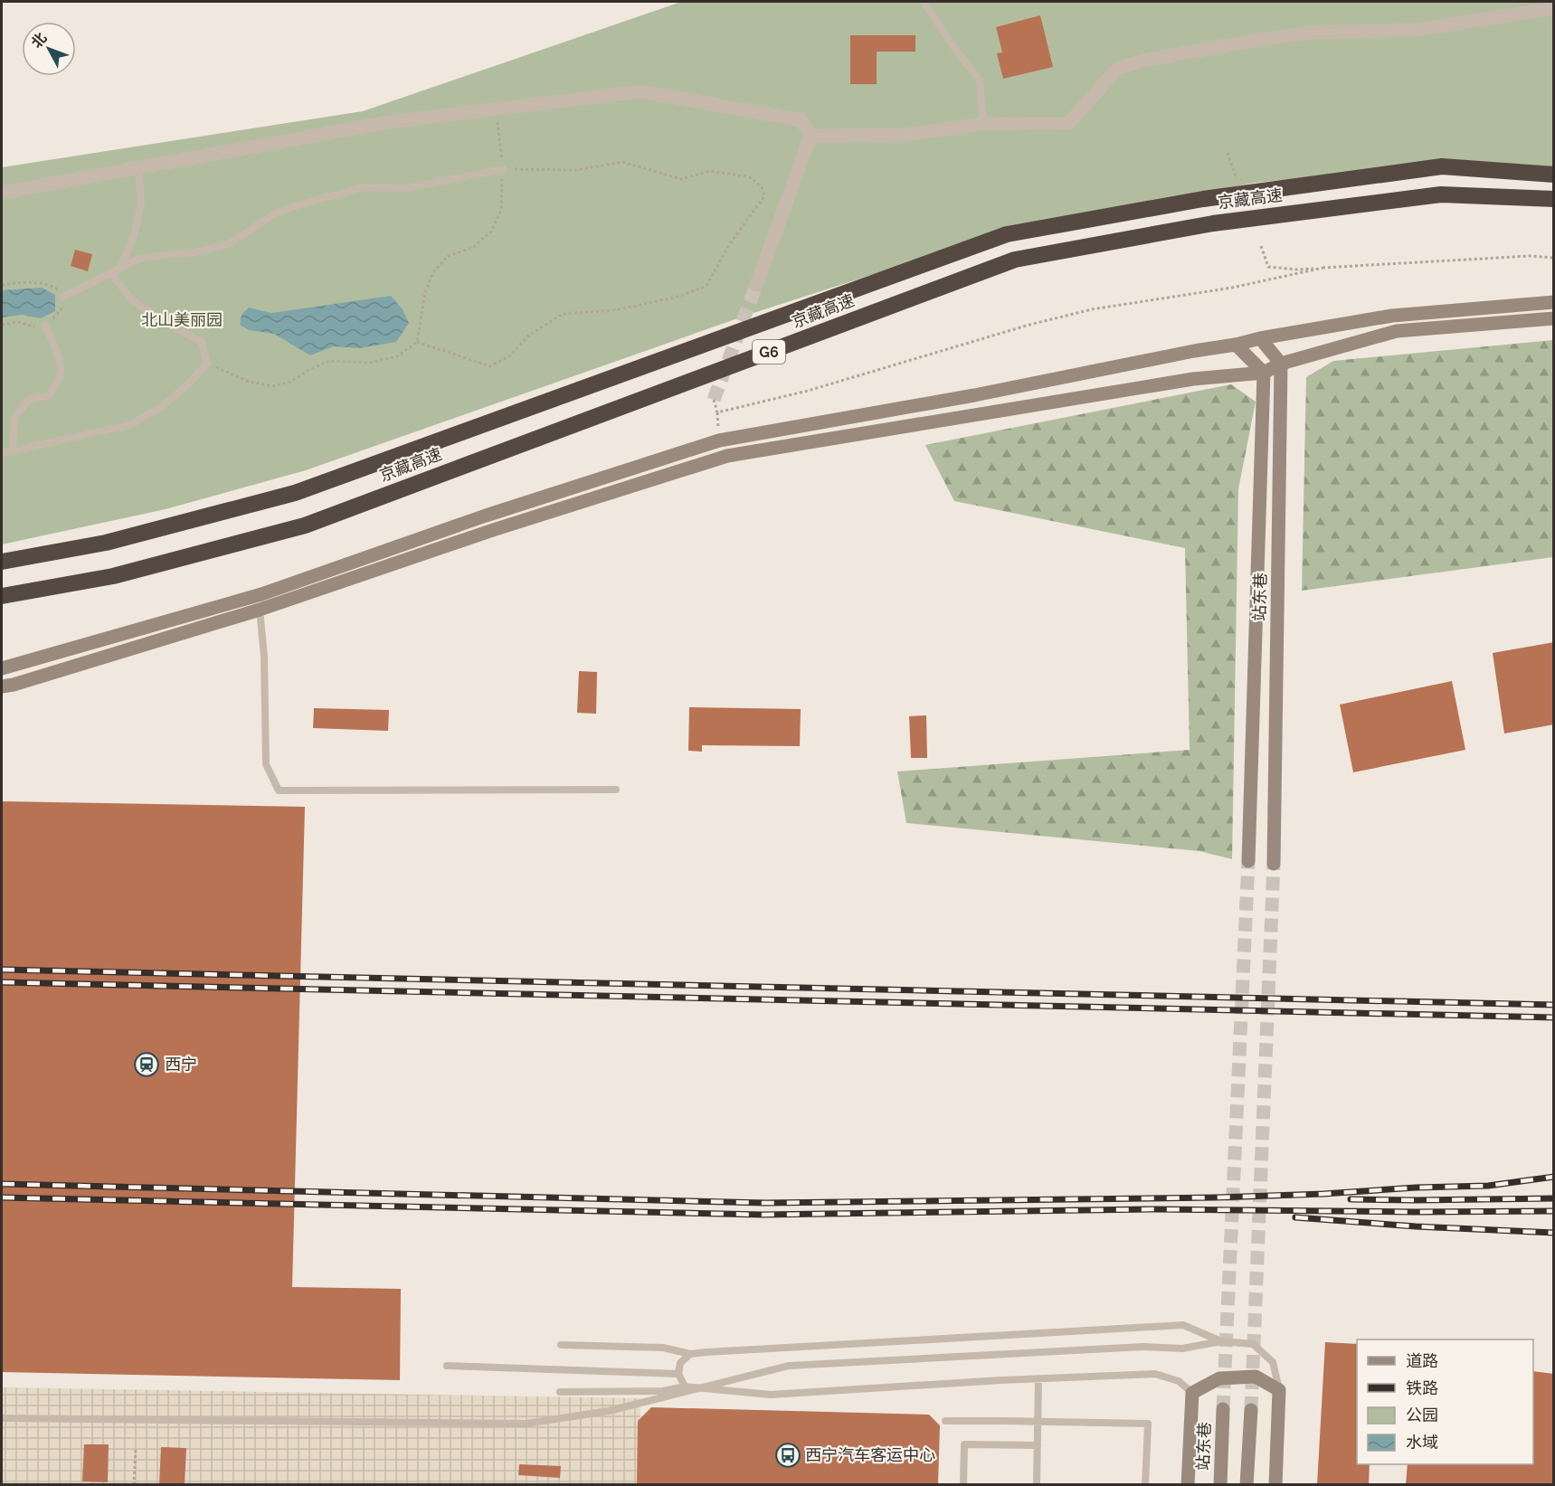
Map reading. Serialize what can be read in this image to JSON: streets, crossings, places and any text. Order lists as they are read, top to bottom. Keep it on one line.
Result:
{"streets":{"highway":["京藏高速","G6"],"main road":["站东巷"]},"parks":["北山美丽园"],"places":{"station":["西宁"],"bus stop":["西宁汽车客运中心"]},"legend":["道路","铁路","公园","水域"],"north":"top left"}
